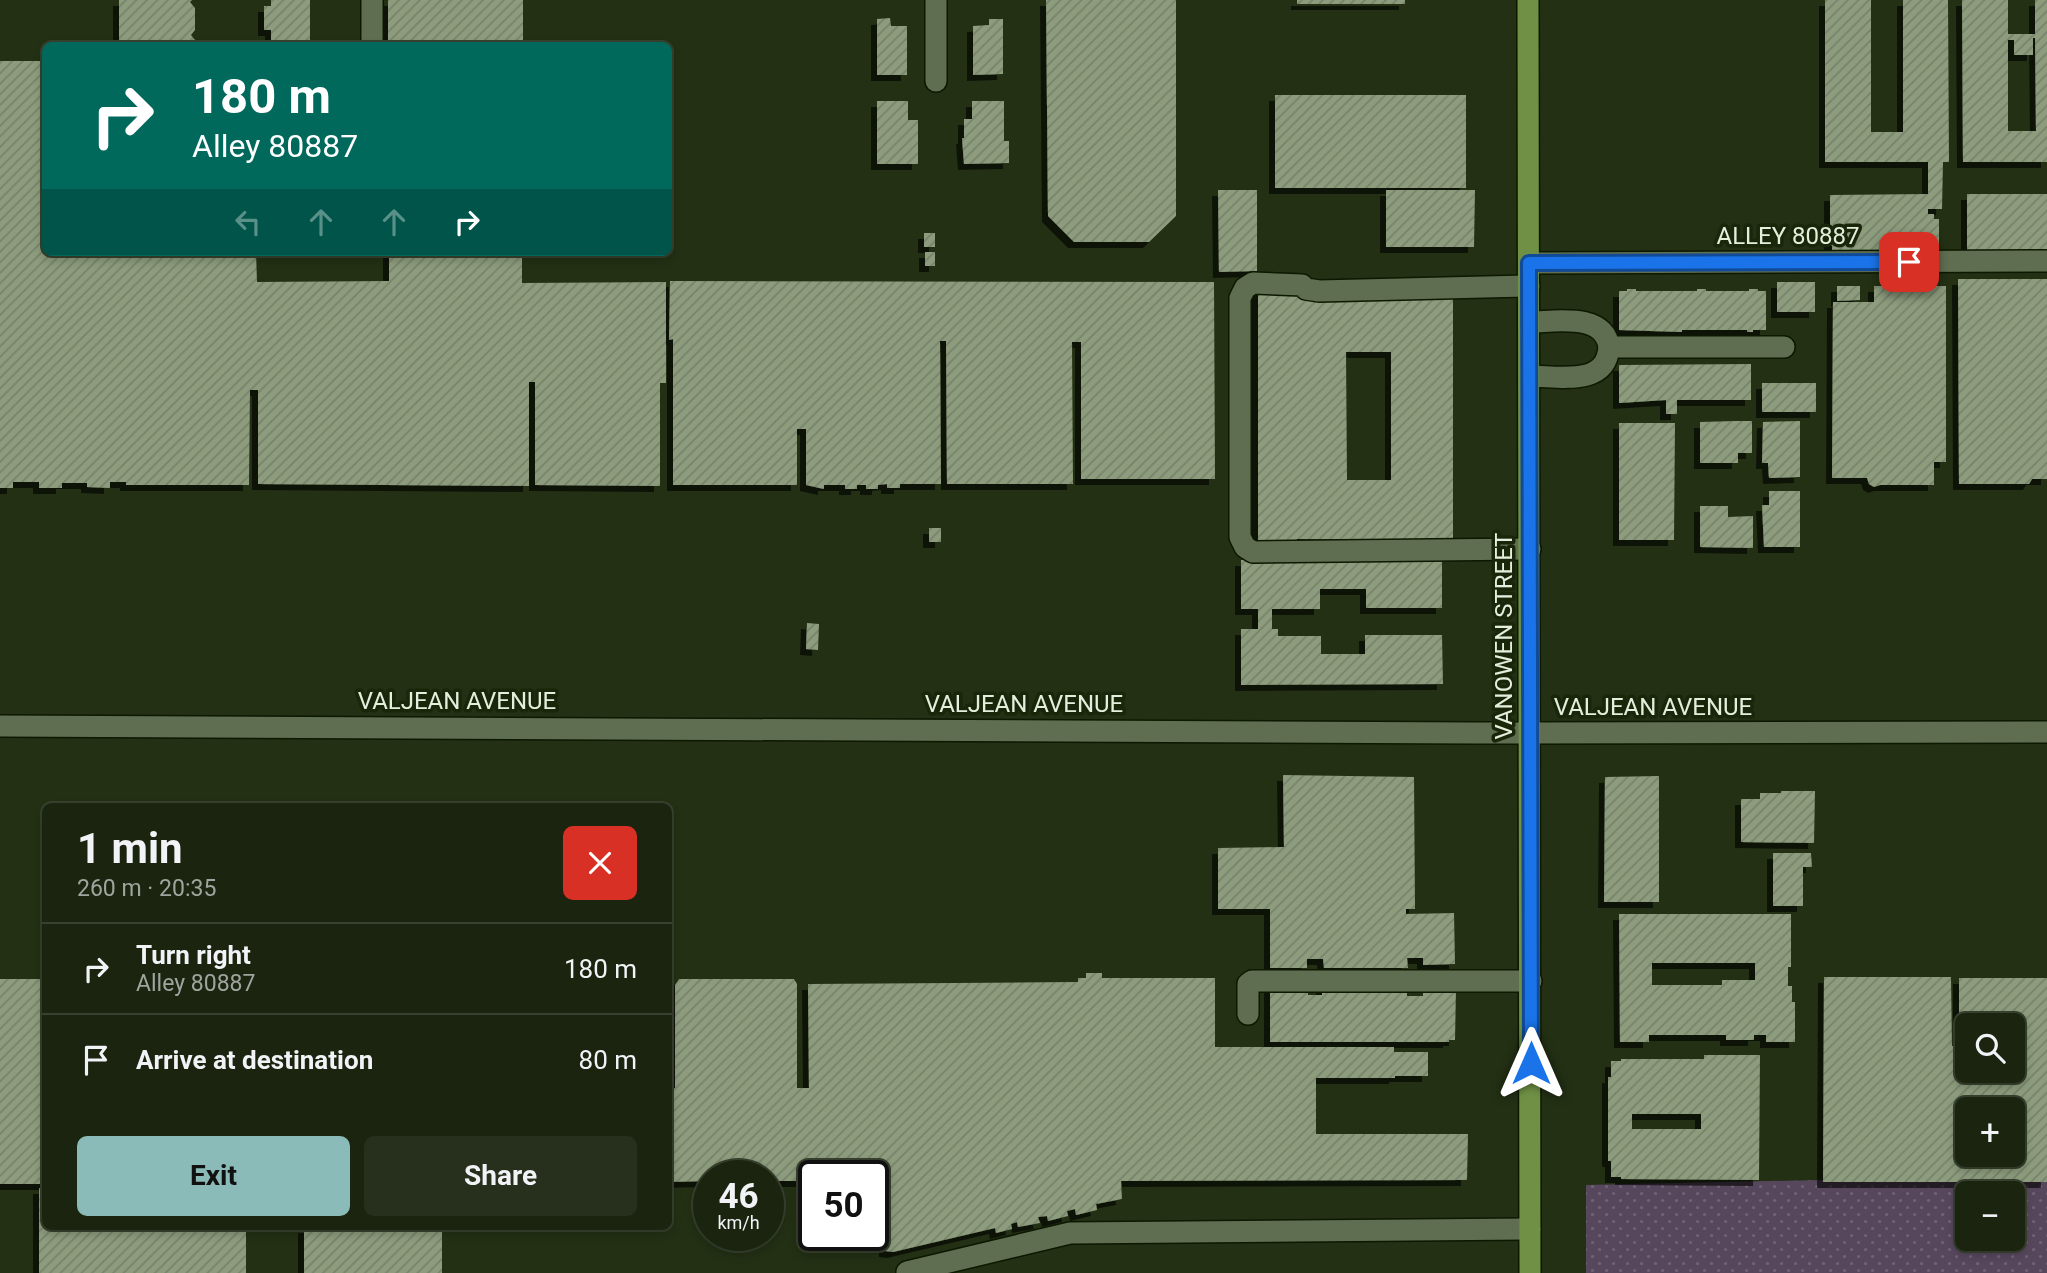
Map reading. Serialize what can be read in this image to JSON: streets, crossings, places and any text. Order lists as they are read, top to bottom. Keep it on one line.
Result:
{"streets":{"main road":["VANOWEN STREET"],"street":["ALLEY 80887","VALJEAN AVENUE"]},"crossings":[["ALLEY 80887","VANOWEN STREET"],["VANOWEN STREET","VALJEAN AVENUE"]],"page":{"turn":["180 m","Alley 80887"],"heading":["1 min","260 m · 20:35"],"list":[{"name":"Turn right","note":"Alley 80887","value":"180 m"},{"name":"Arrive at destination","value":"80 m"}],"map_buttons":["+","−"],"buttons":["Exit","Share"],"speed":"46 km/h","limit":"50"}}
